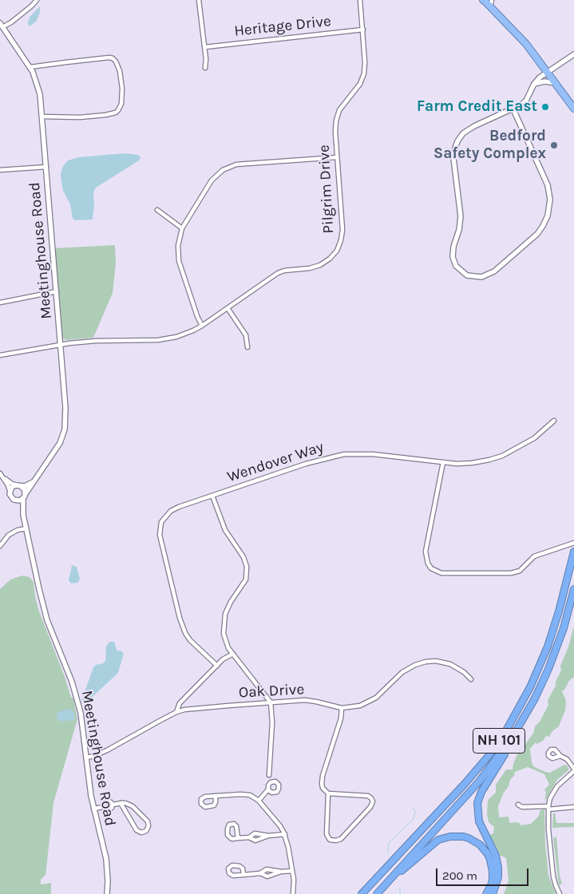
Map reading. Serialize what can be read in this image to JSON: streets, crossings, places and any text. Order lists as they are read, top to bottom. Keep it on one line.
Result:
{"streets":{"highway":["NH 101"],"street":["Heritage Drive","Pilgrim Drive","Meetinghouse Road","Wendover Way","Oak Drive"]},"crossings":[["Heritage Drive","Pilgrim Drive"],["Pilgrim Drive","Meetinghouse Road"],["Meetinghouse Road","Oak Drive"]],"places":["Farm Credit East","Bedford Safety Complex"],"scale_bar":"200 m"}
